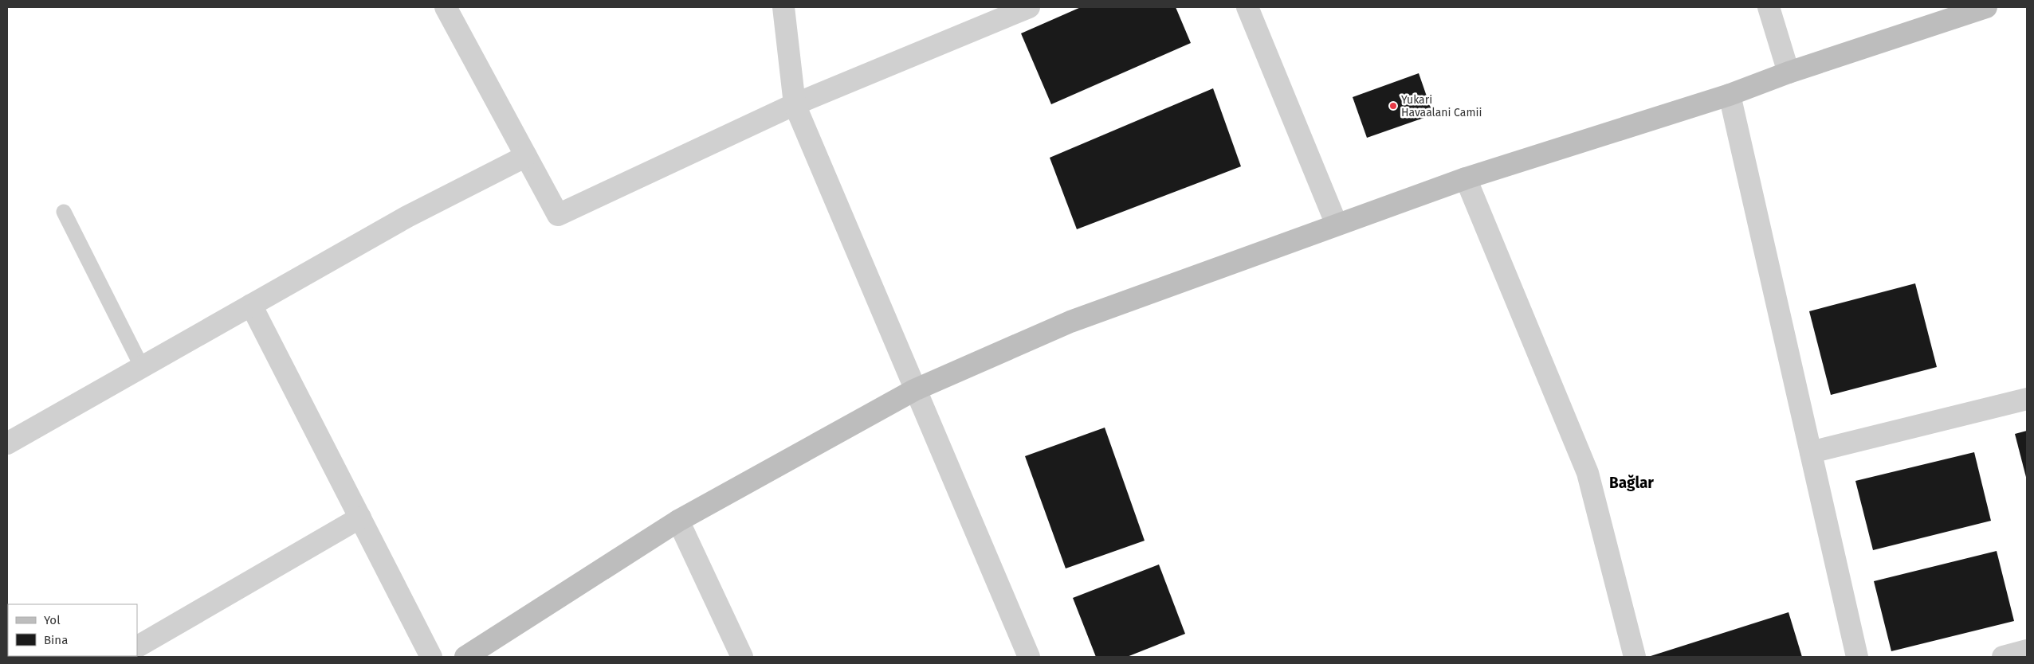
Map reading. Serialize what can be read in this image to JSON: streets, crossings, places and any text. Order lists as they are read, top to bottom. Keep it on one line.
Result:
{"districts":["Bağlar"],"places":["Yukari Havaalani Camii"],"legend":["Yol","Bina"]}
